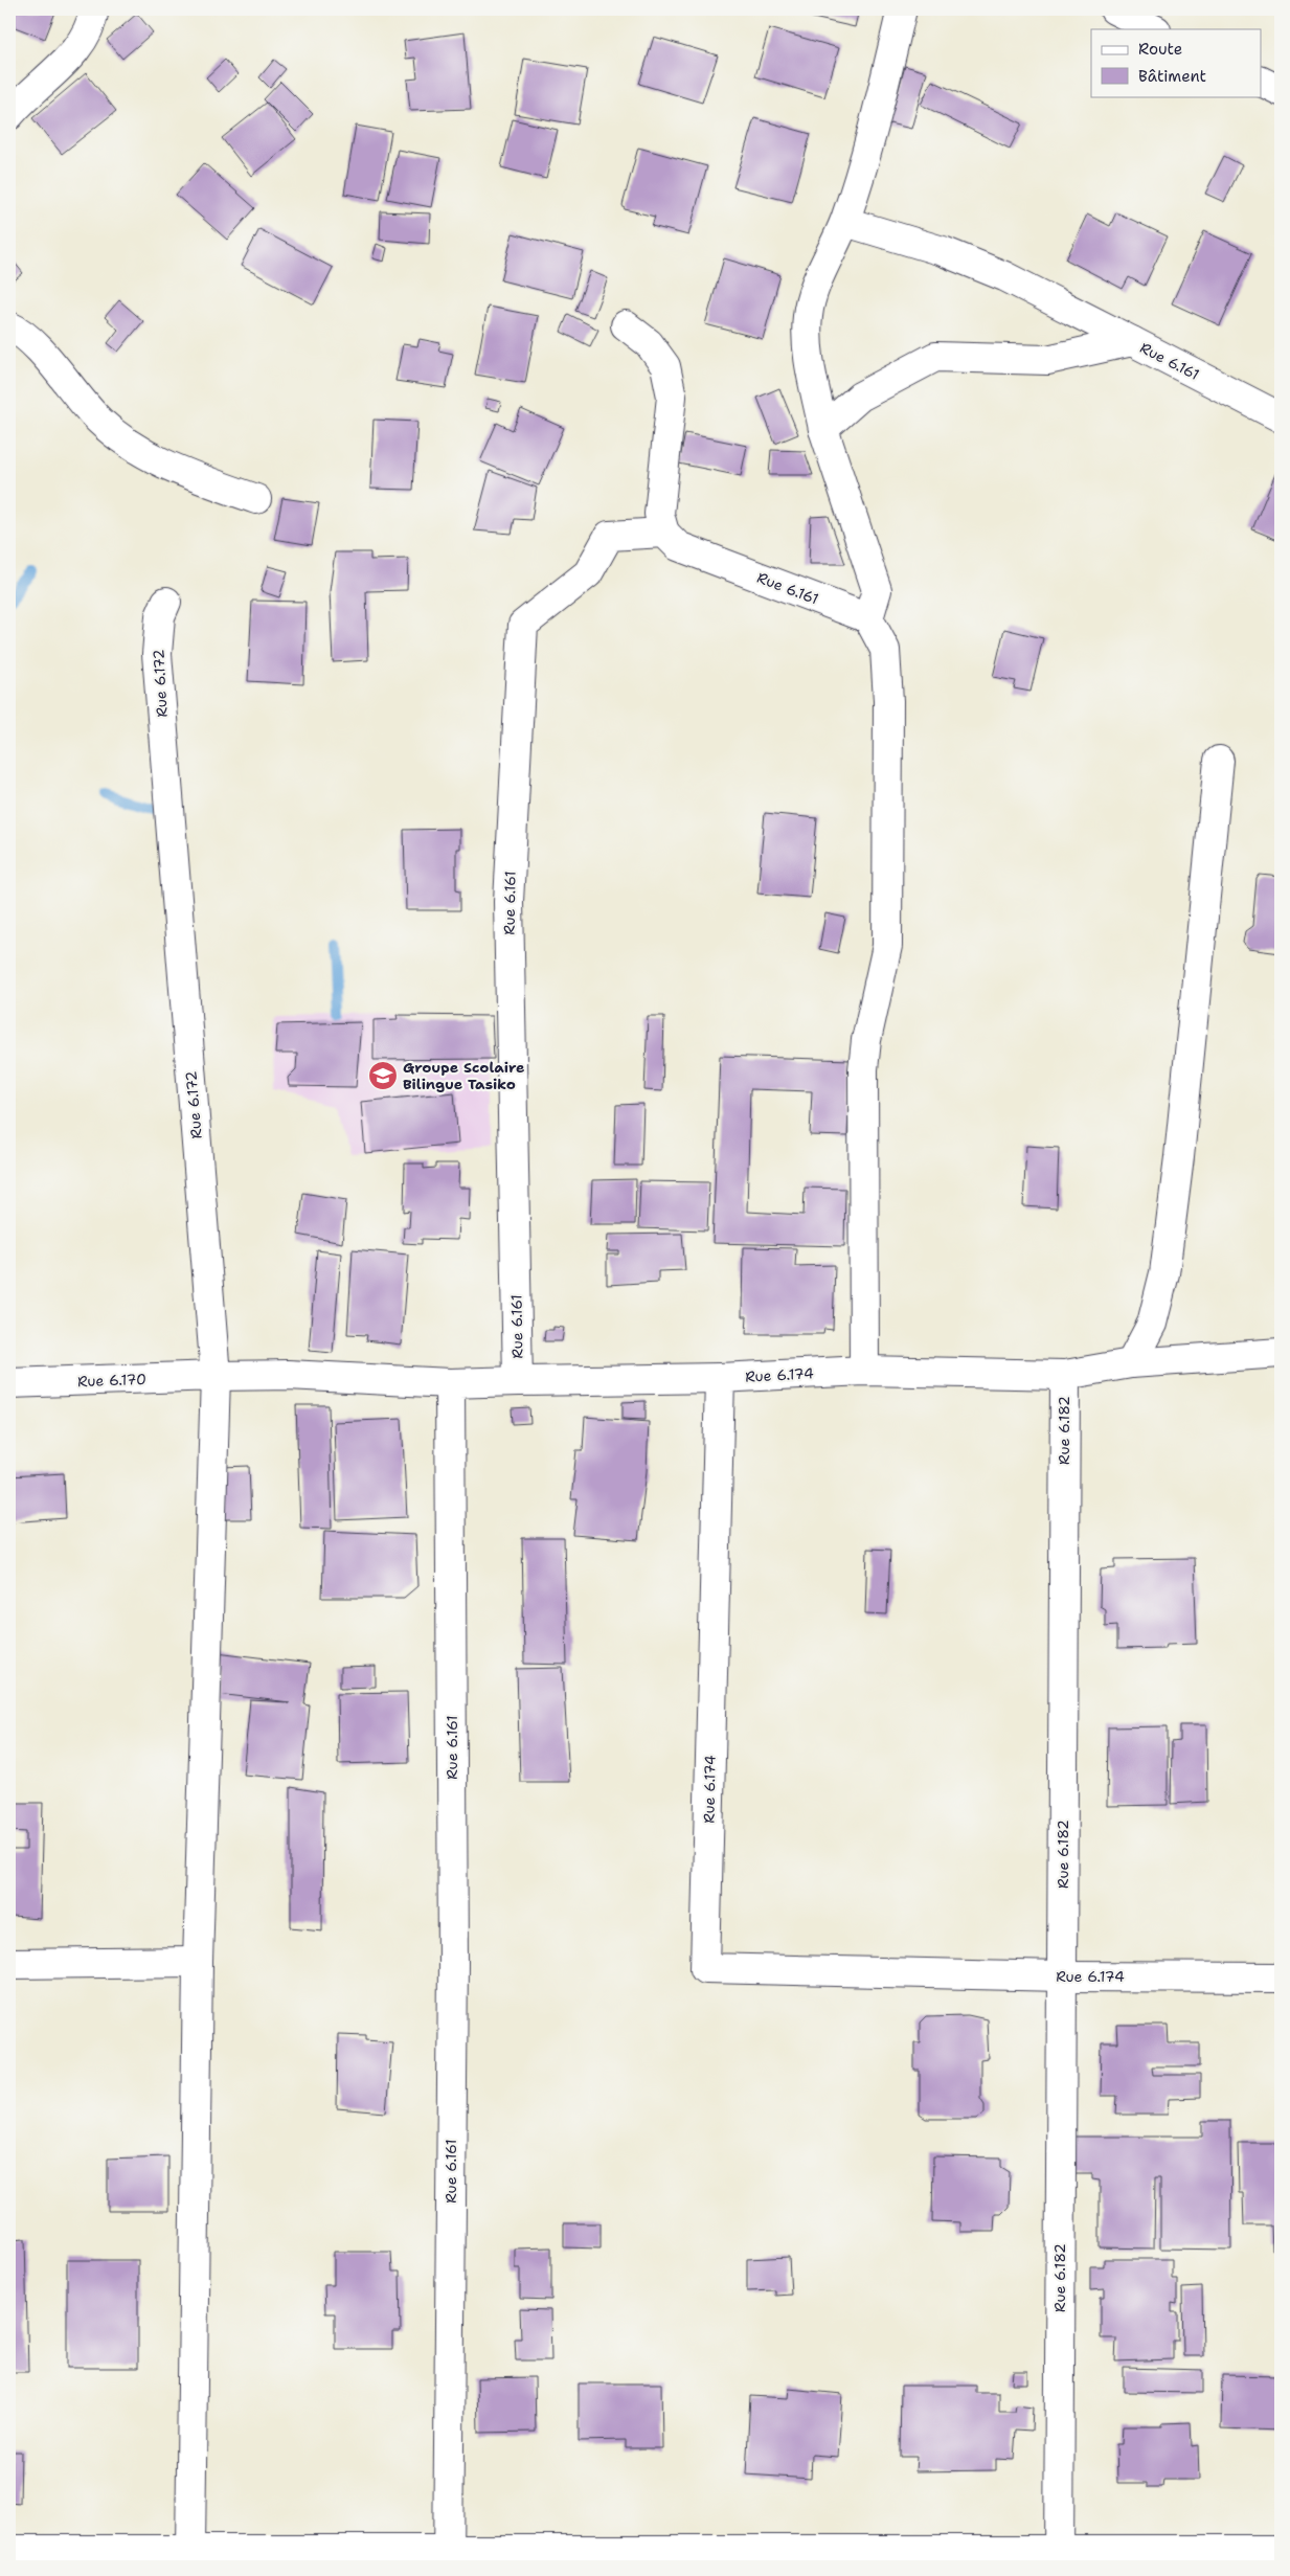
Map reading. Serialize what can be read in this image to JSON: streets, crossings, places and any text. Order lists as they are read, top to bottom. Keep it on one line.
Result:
{"streets":{"street":["Rue 6.161","Rue 6.172","Rue 6.174","Rue 6.170","Rue 6.182"]},"crossings":[["Rue 6.172","Rue 6.170"],["Rue 6.174","Rue 6.182"]],"places":{"school or university":["Groupe Scolaire Bilingue Tasiko"]},"legend":["Route","Bâtiment"]}
